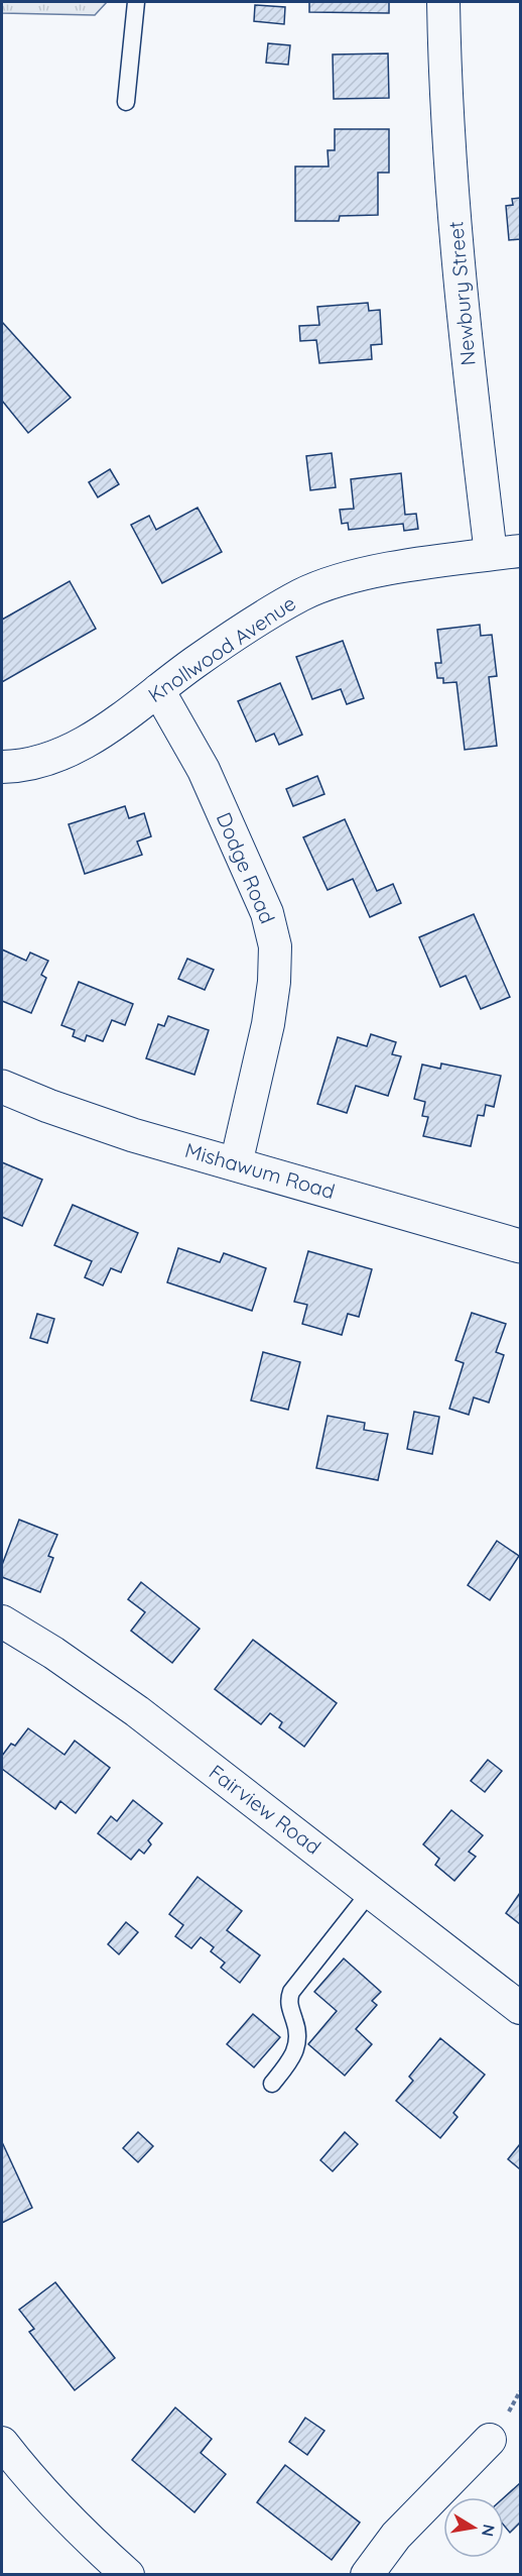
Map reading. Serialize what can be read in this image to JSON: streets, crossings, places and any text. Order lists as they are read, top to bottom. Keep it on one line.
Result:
{"streets":{"main road":["Mishawum Road"],"street":["Newbury Street","Knollwood Avenue","Dodge Road","Fairview Road"]},"crossings":[["Newbury Street","Knollwood Avenue"],["Knollwood Avenue","Dodge Road"],["Dodge Road","Mishawum Road"]],"north":"right"}
